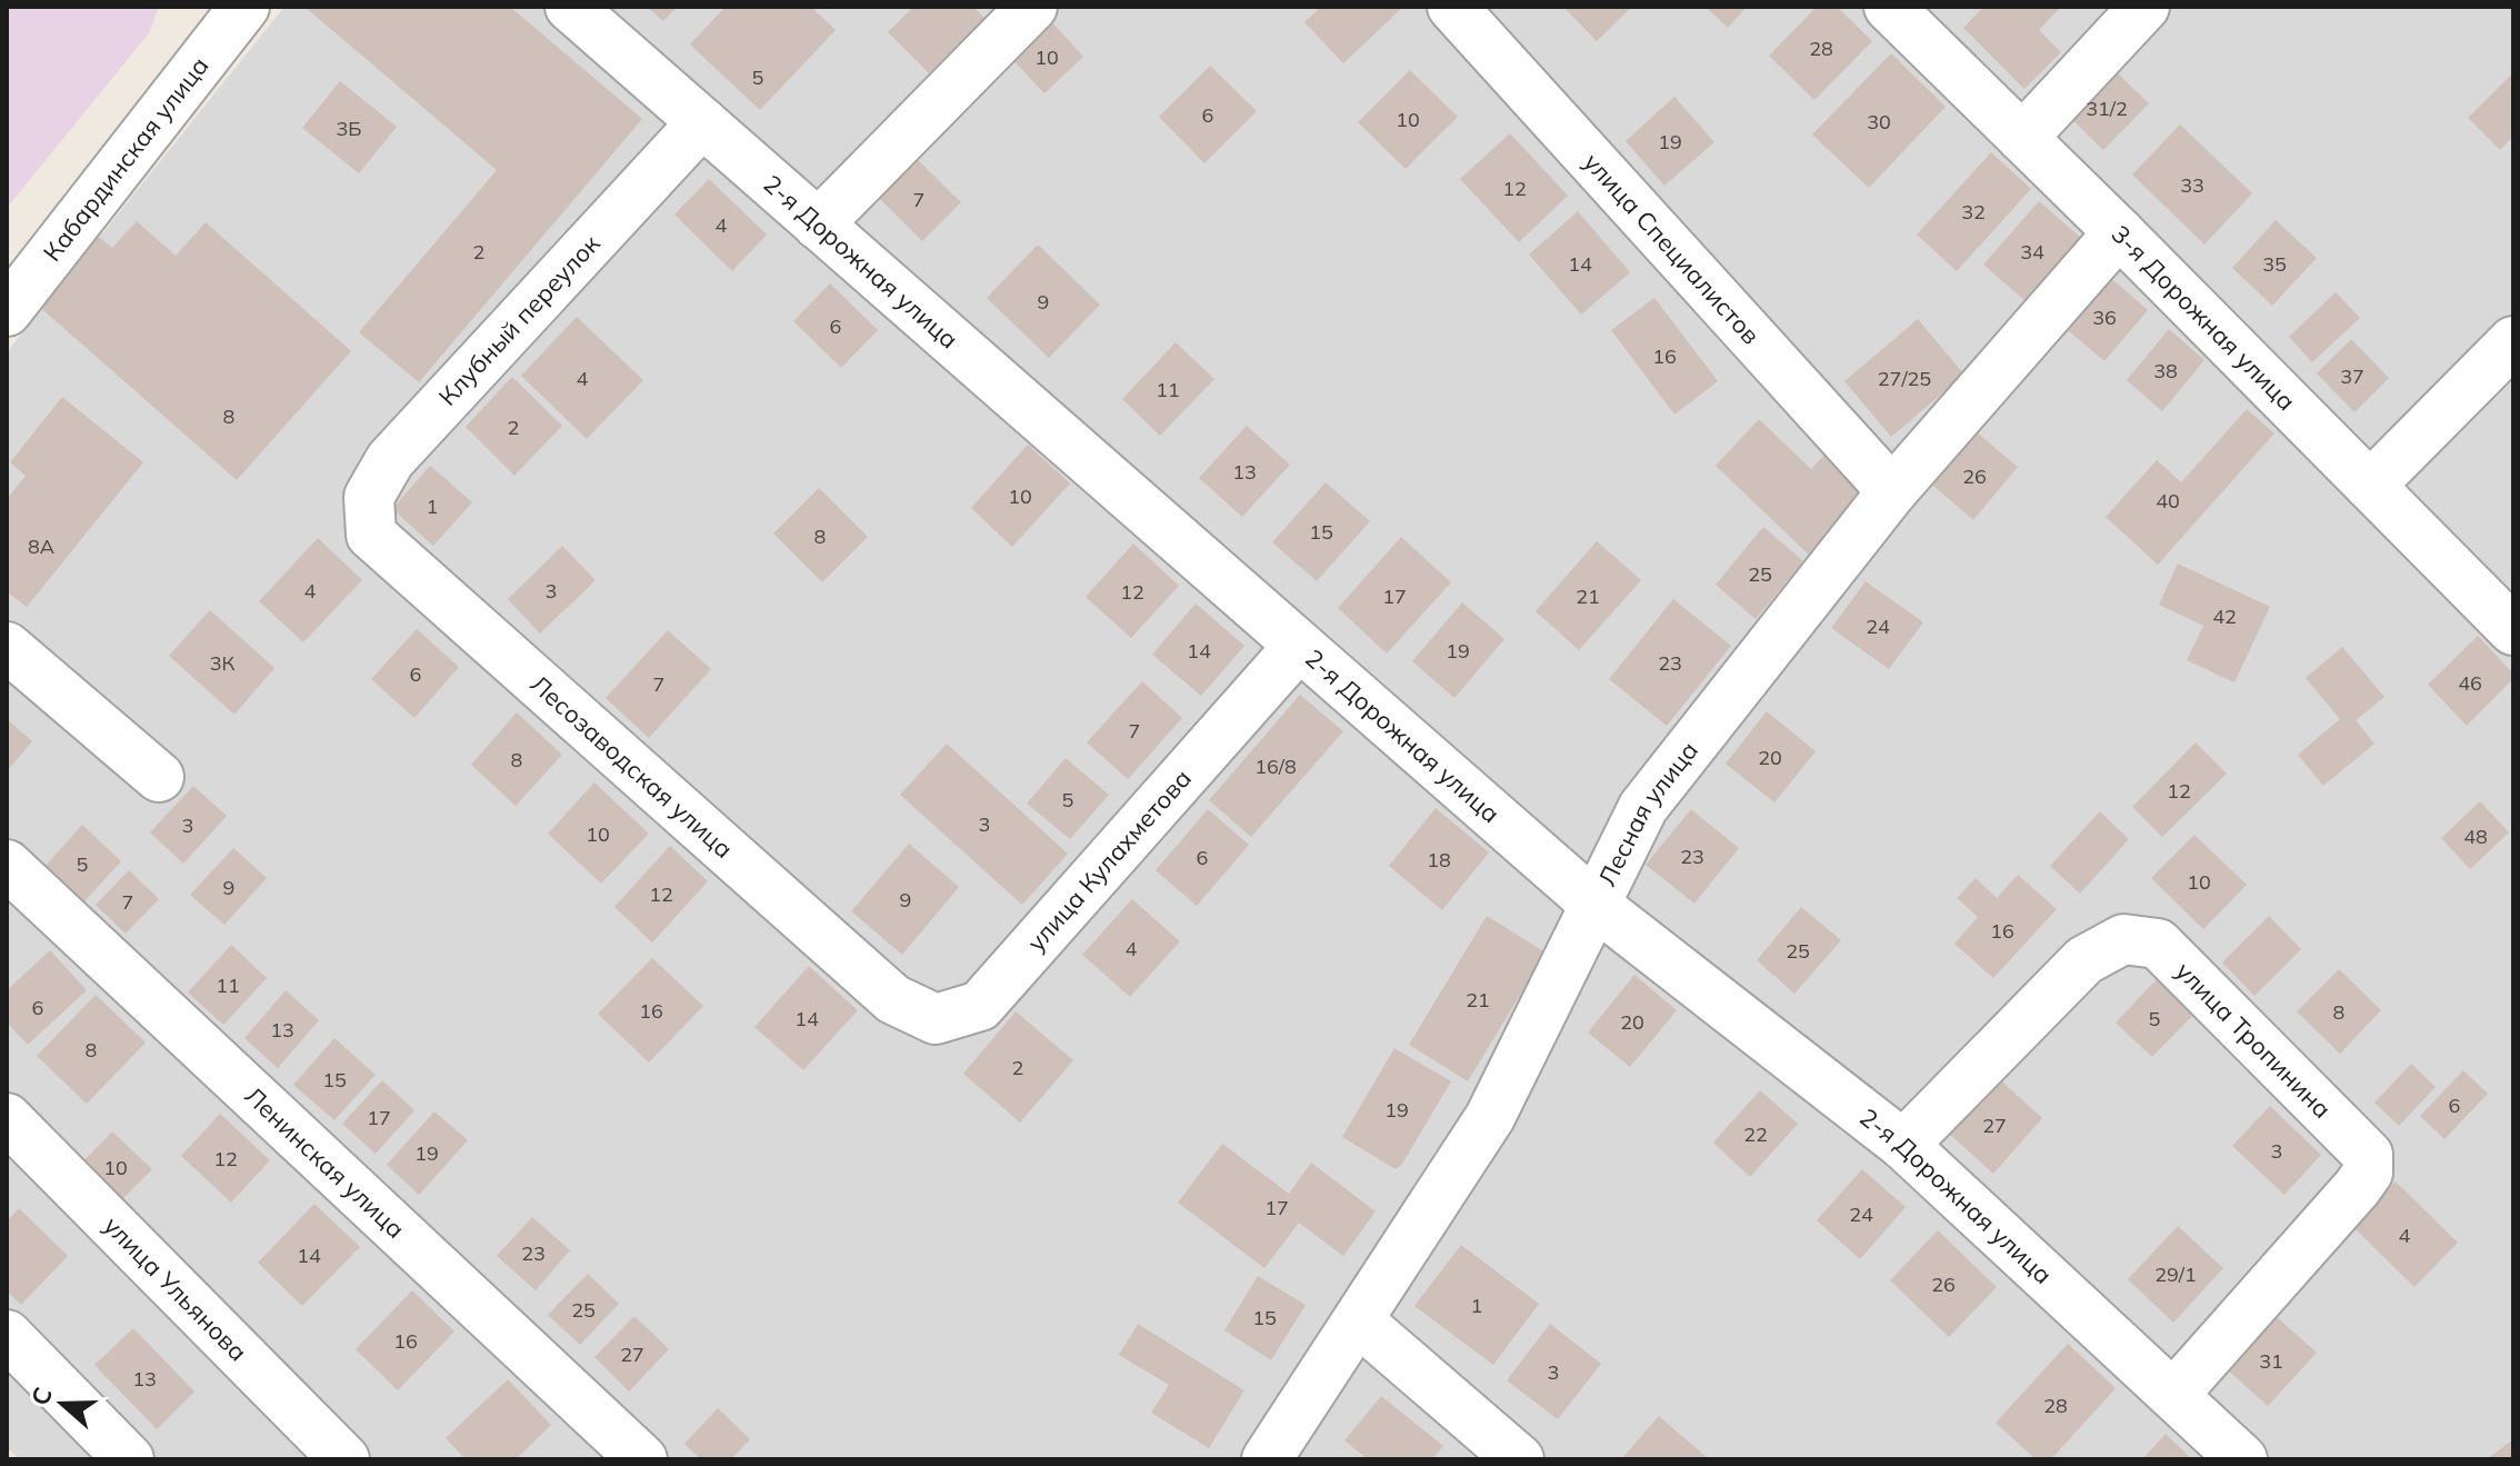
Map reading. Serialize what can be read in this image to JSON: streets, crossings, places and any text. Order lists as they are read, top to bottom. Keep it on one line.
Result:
{"streets":{"street":["Кабардинская улица","улица Специалистов","2-я Дорожная улица","3-я Дорожная улица","Клубный переулок","Лесозаводская улица","Лесная улица","улица Кулахметова","улица Тропинина","Ленинская улица","улица Ульянова"]},"crossings":[["улица Специалистов","Лесная улица"],["2-я Дорожная улица","Клубный переулок"],["2-я Дорожная улица","Лесная улица"],["2-я Дорожная улица","улица Кулахметова"],["2-я Дорожная улица","улица Тропинина"],["3-я Дорожная улица","Лесная улица"],["Клубный переулок","Лесозаводская улица"],["Лесозаводская улица","улица Кулахметова"]],"house_numbers":["28","10","5","31/2","6","10","30","3Б","19","33","12","7","32","4","2","34","14","35","9","36","6","16","38","37","4","27/25","11","8","2","13","26","10","40","1","15","8","8А","25","4","3","12","17","21","42","24","14","19","3К","23","6","46","7","7","20","8","16/8","12","5","3","3","10","48","23","6","18","5","10","9","12","9","7","16","4","25","11","21","6","16","8","14","5","20","13","8","2","15","6","19","17","27","22","3","19","12","10","17","24","4","23","14","29/1","26","1","25","15","16","27","31","3","13","28"],"north":"left"}
